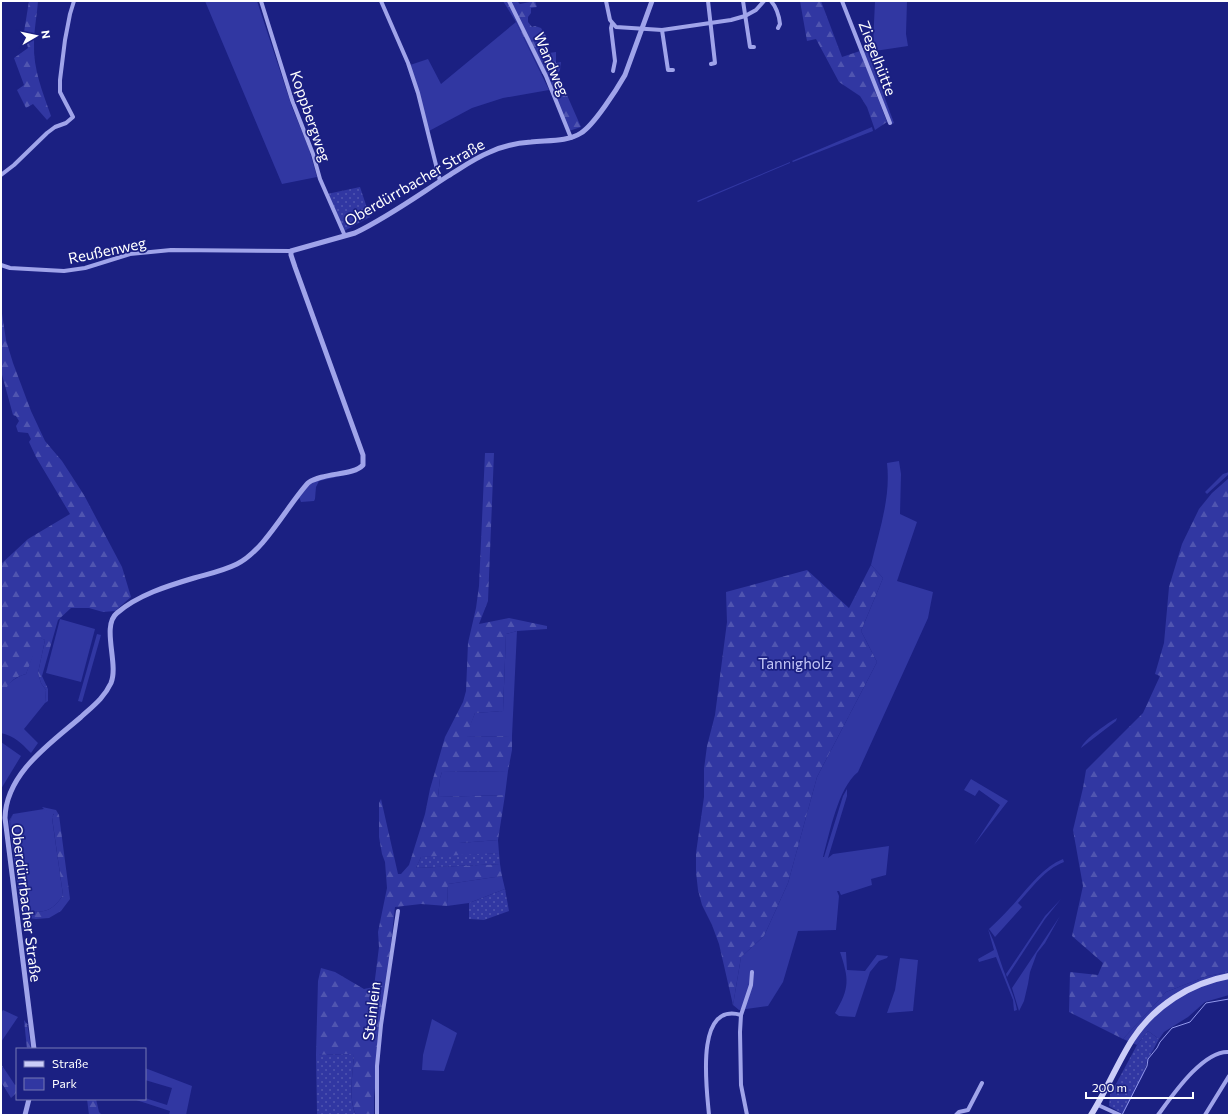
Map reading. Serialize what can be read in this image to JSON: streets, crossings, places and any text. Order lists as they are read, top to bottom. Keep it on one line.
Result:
{"streets":{"street":["Ziegelhütte","Wandweg","Koppbergweg","Oberdürrbacher Straße","Reußenweg","Steinlein"]},"crossings":[["Wandweg","Oberdürrbacher Straße"],["Koppbergweg","Oberdürrbacher Straße"],["Oberdürrbacher Straße","Reußenweg"]],"parks":["Tannigholz"],"legend":["Straße","Park"],"scale_bar":"200 m","north":"right"}
